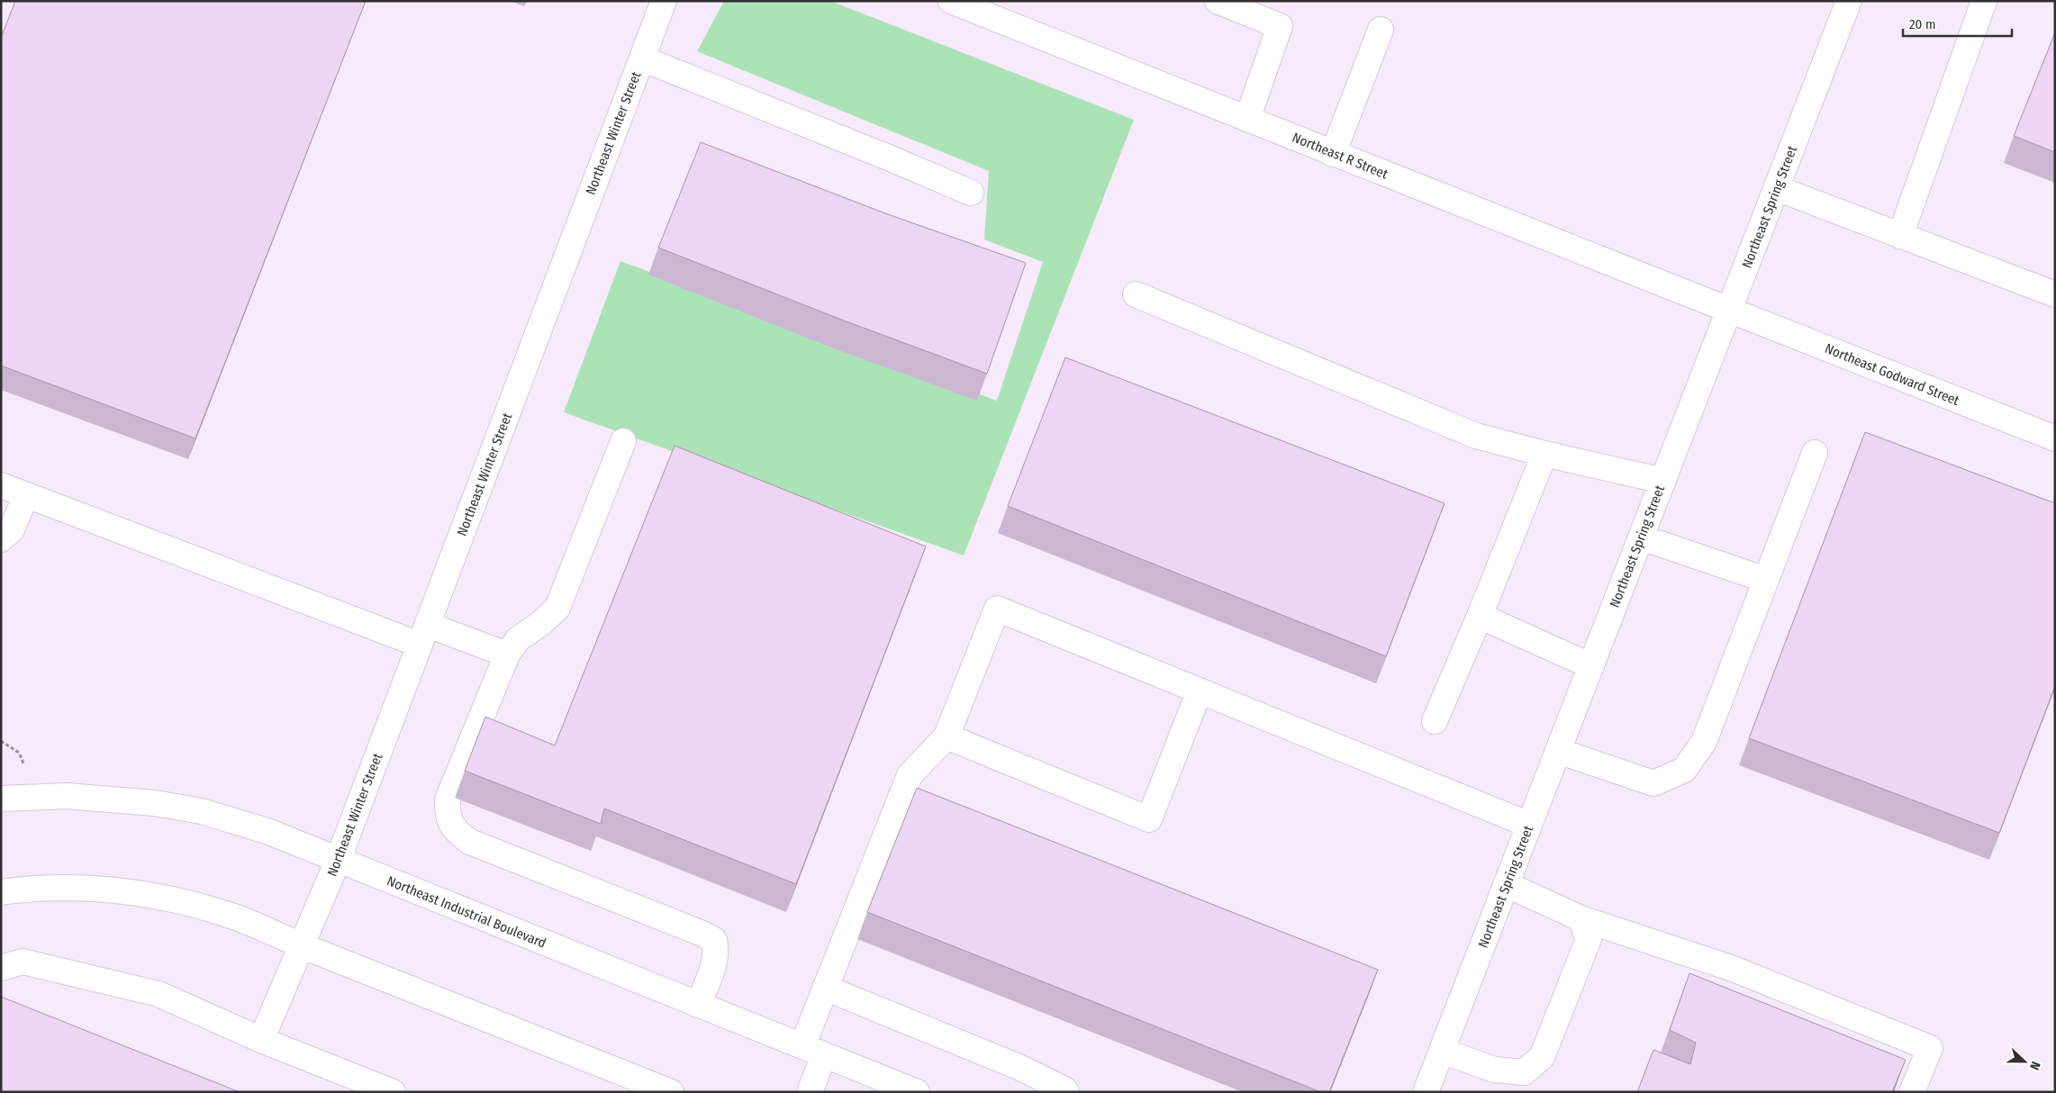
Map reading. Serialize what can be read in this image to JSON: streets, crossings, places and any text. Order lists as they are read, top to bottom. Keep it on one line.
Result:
{"streets":{"street":["Northeast Winter Street","Northeast R Street","Northeast Spring Street","Northeast Godward Street","Northeast Industrial Boulevard"]},"crossings":[["Northeast Winter Street","Northeast Industrial Boulevard"],["Northeast R Street","Northeast Spring Street"],["Northeast R Street","Northeast Godward Street"],["Northeast Spring Street","Northeast Godward Street"]],"scale_bar":"20 m","north":"right"}
